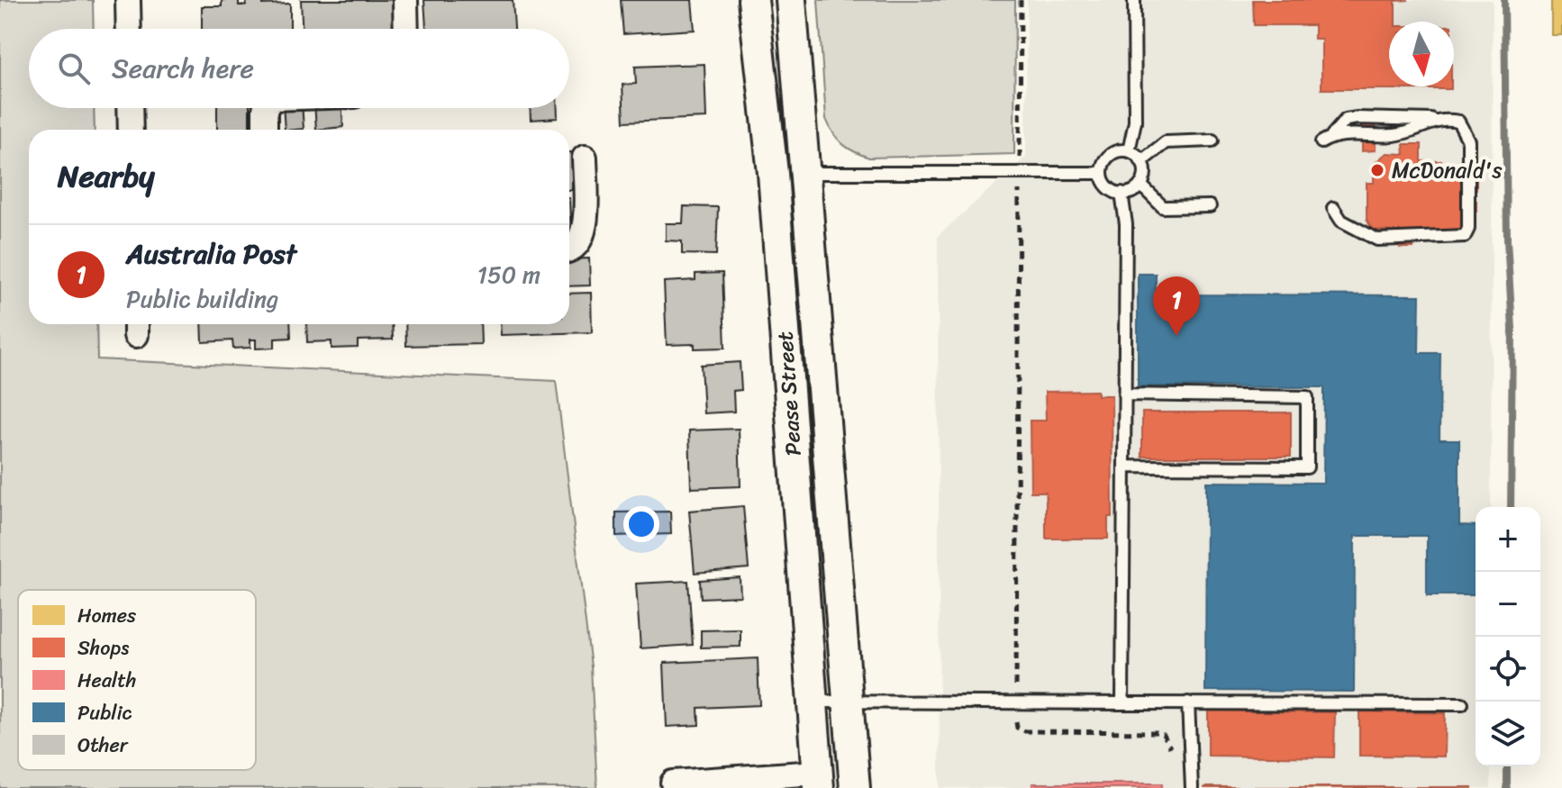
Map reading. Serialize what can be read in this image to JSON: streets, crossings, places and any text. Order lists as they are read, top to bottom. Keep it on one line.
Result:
{"streets":{"street":["Pease Street"]},"places":["McDonald's"],"legend":["Homes","Shops","Health","Public","Other"],"north":"bottom","page":{"search":"Search here","heading":"Nearby","list":[{"mark":"1","name":"Australia Post","note":"Public building","value":"150 m"}],"pins":"1","map_buttons":["+","−"]}}
